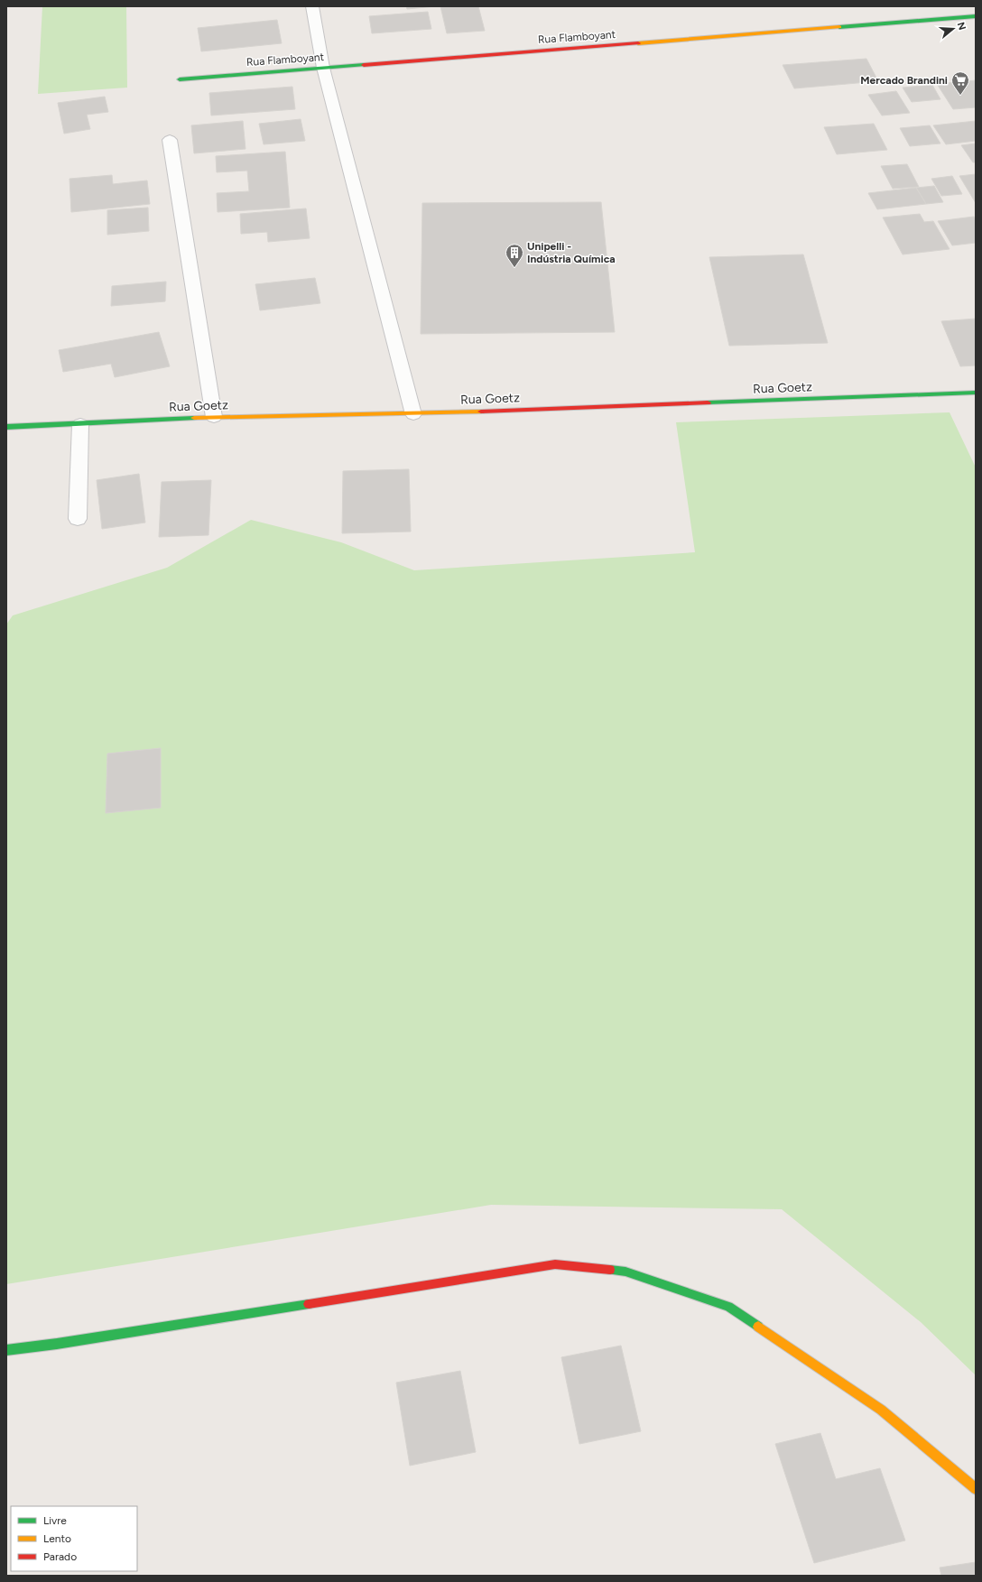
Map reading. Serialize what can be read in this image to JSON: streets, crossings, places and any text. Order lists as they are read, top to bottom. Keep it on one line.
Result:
{"streets":{"street":["Rua Flamboyant","Rua Goetz"]},"places":{"supermarket":["Mercado Brandini"],"building":["Unipelli - Indústria Química"]},"legend":["Livre","Lento","Parado"],"north":"right"}
